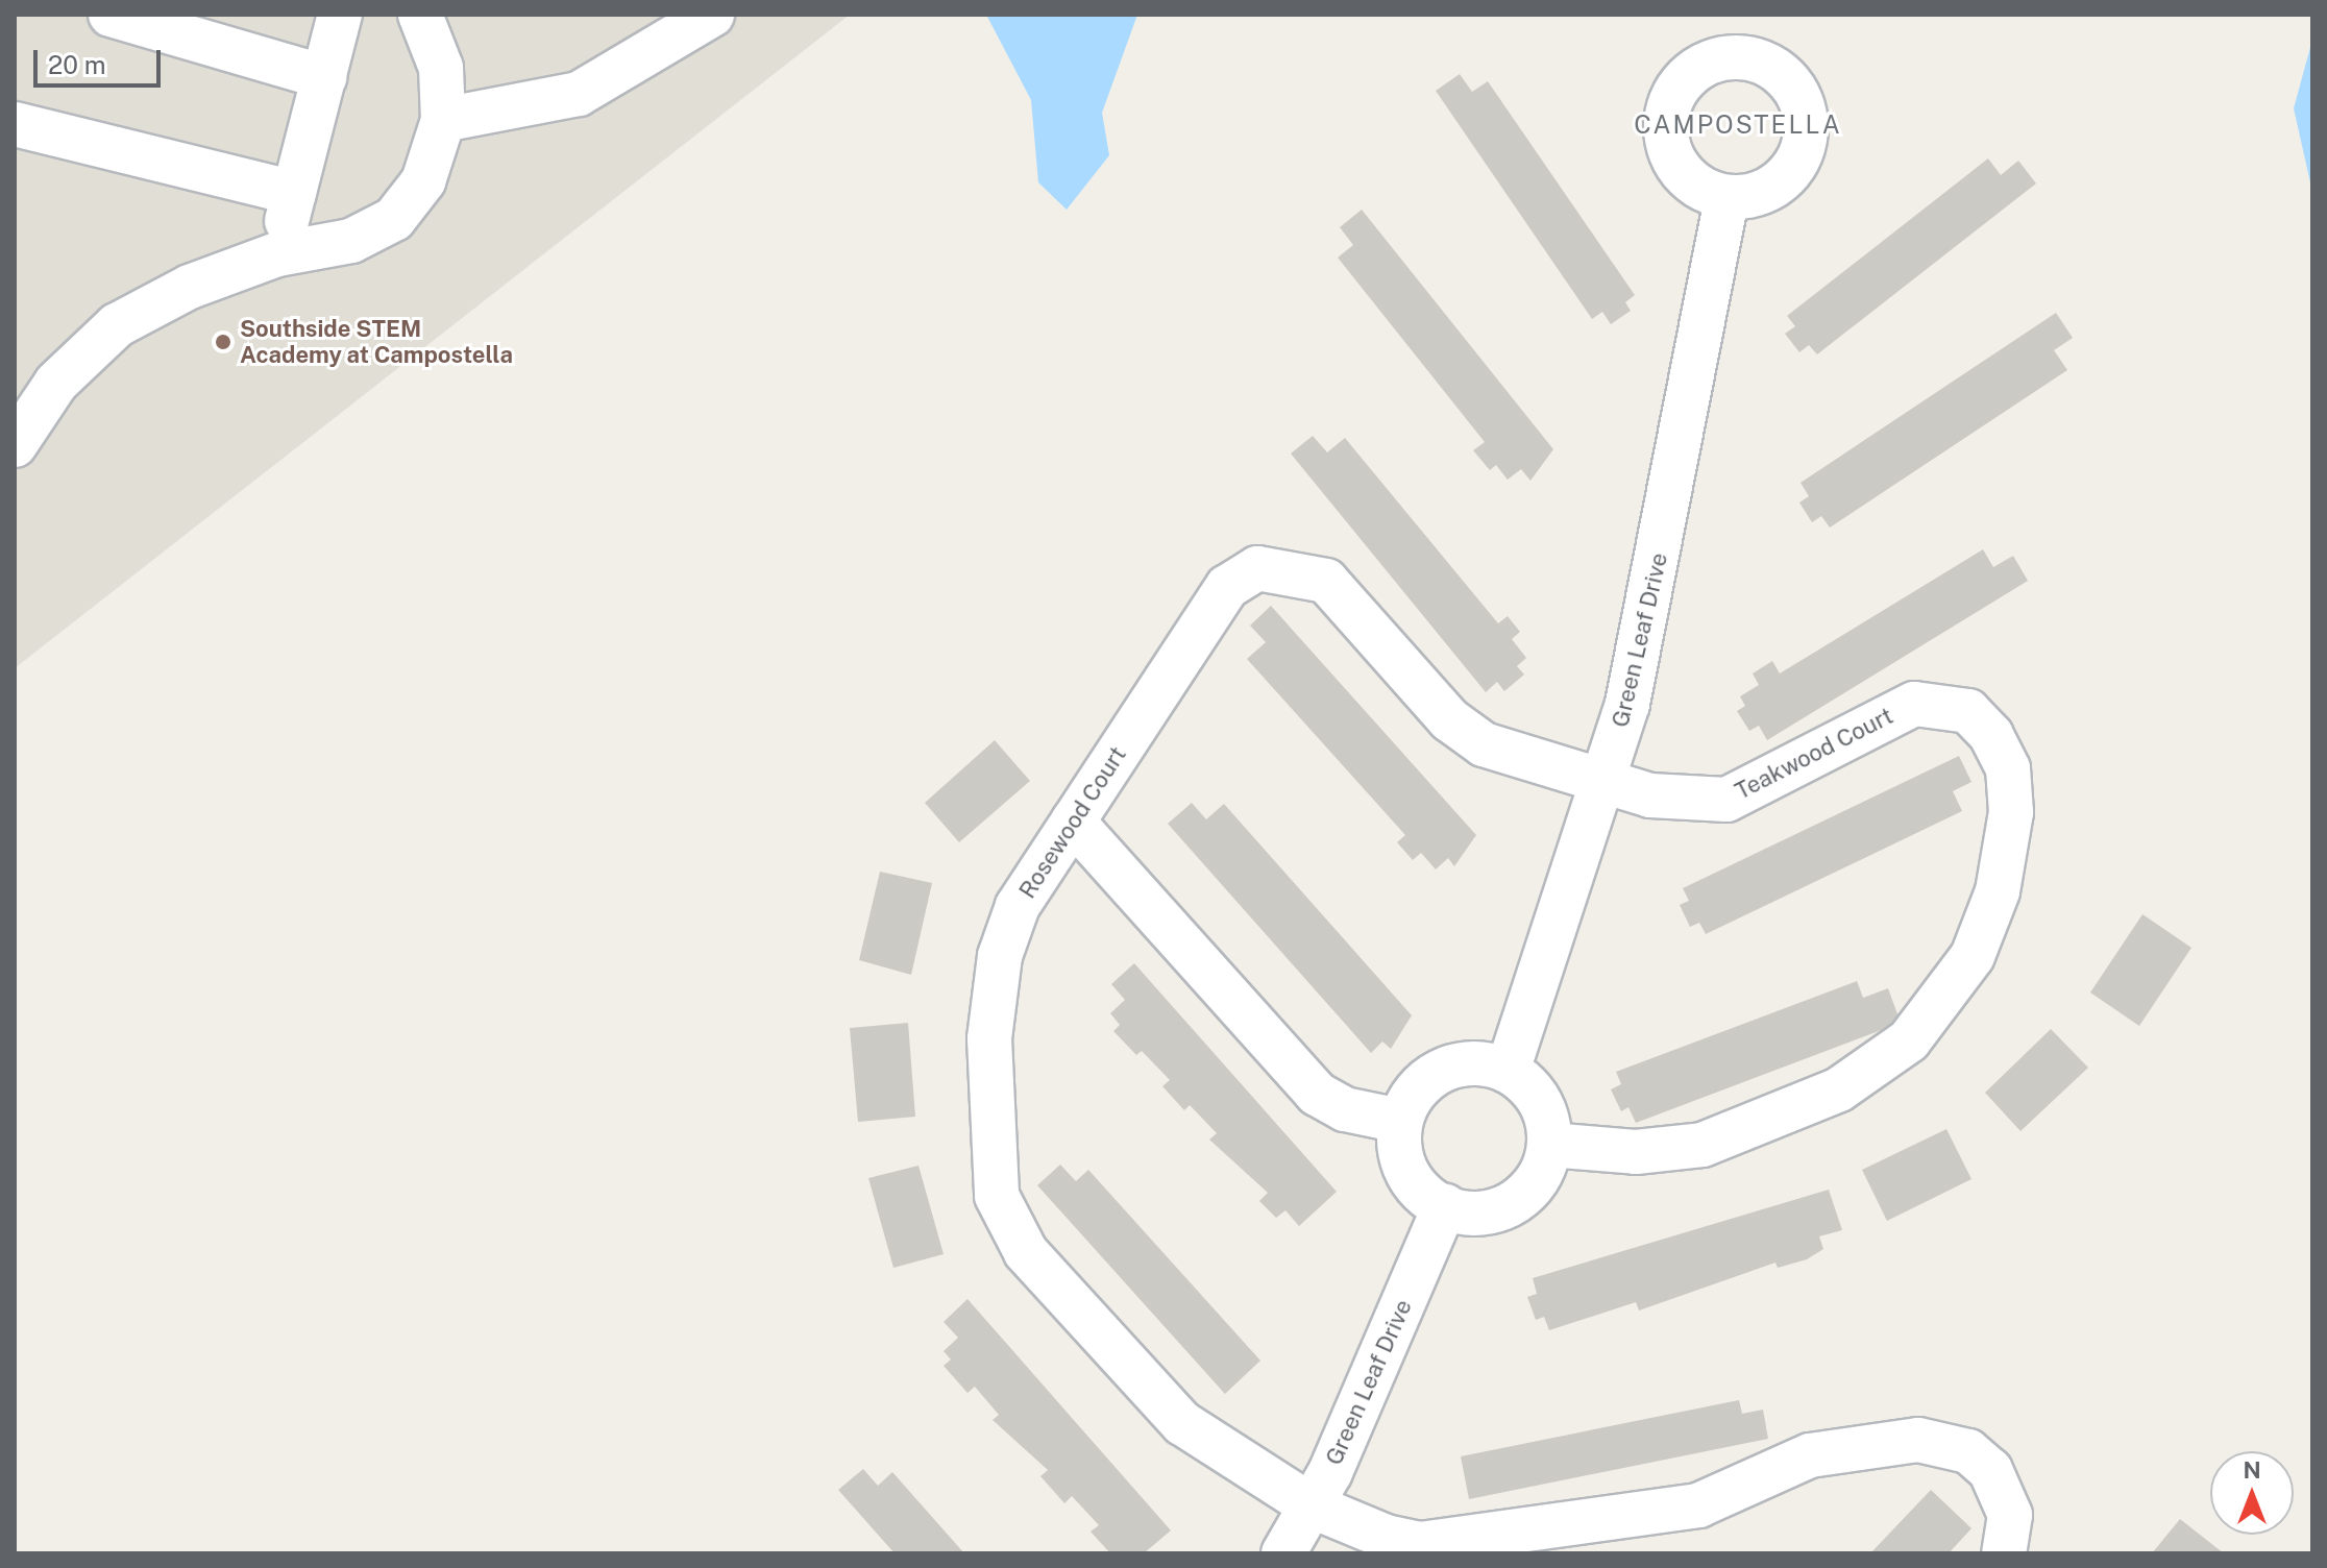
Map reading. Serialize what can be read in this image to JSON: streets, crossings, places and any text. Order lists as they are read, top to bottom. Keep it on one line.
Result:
{"streets":{"street":["Green Leaf Drive","Teakwood Court","Rosewood Court"]},"crossings":[["Green Leaf Drive","Teakwood Court"],["Green Leaf Drive","Rosewood Court"],["Teakwood Court","Rosewood Court"]],"districts":["CAMPOSTELLA"],"places":["Southside STEM Academy at Campostella"],"scale_bar":"20 m","north":"top"}
